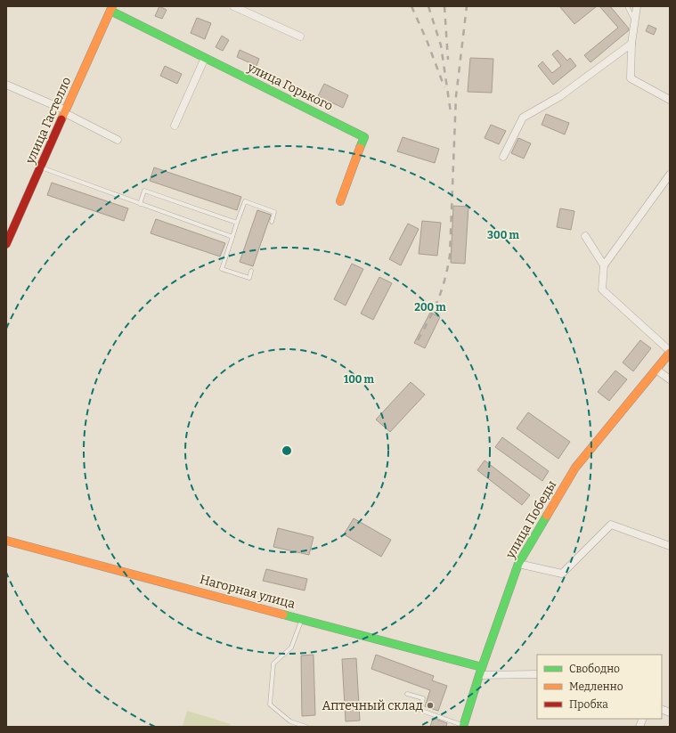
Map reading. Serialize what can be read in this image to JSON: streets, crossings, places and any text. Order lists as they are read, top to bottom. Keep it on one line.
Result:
{"streets":{"street":["улица Горького","улица Гастелло","улица Победы","Нагорная улица"]},"crossings":[["улица Горького","улица Гастелло"],["улица Победы","Нагорная улица"]],"places":["Аптечный склад"],"legend":["Свободно","Медленно","Пробка"],"rings":["300 m","200 m","100 m"]}
